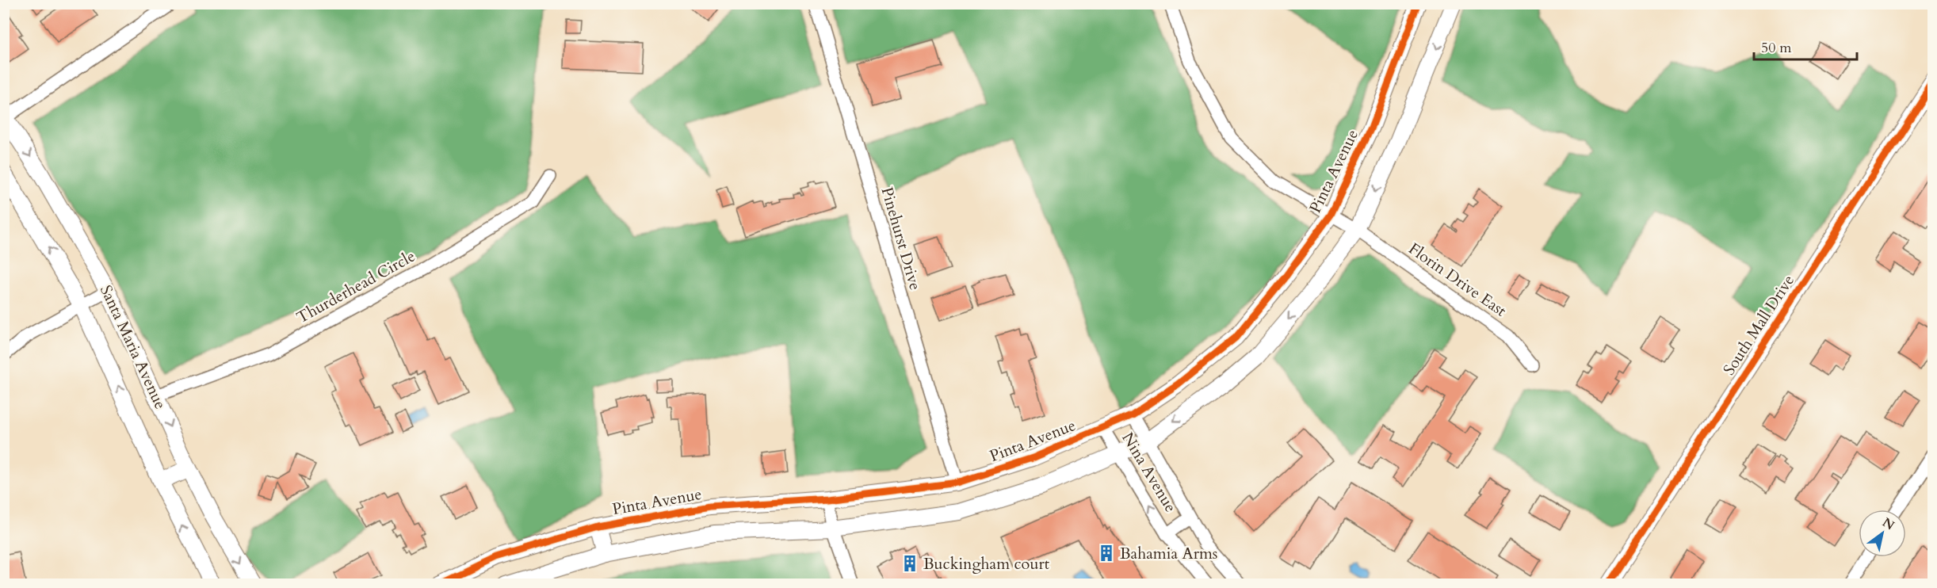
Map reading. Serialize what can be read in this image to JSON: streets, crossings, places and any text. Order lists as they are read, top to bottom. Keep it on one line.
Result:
{"streets":{"street":["Pinta Avenue","Pinehurst Drive","Florin Drive East","Thurderhead Circle","South Mall Drive","Santa Maria Avenue","Nina Avenue"]},"crossings":[["Pinta Avenue","Pinehurst Drive"],["Pinta Avenue","Florin Drive East"],["Pinta Avenue","Nina Avenue"],["Thurderhead Circle","Santa Maria Avenue"]],"places":{"building":["Bahamia Arms","Buckingham court"]},"scale_bar":"50 m","north":"top right"}
